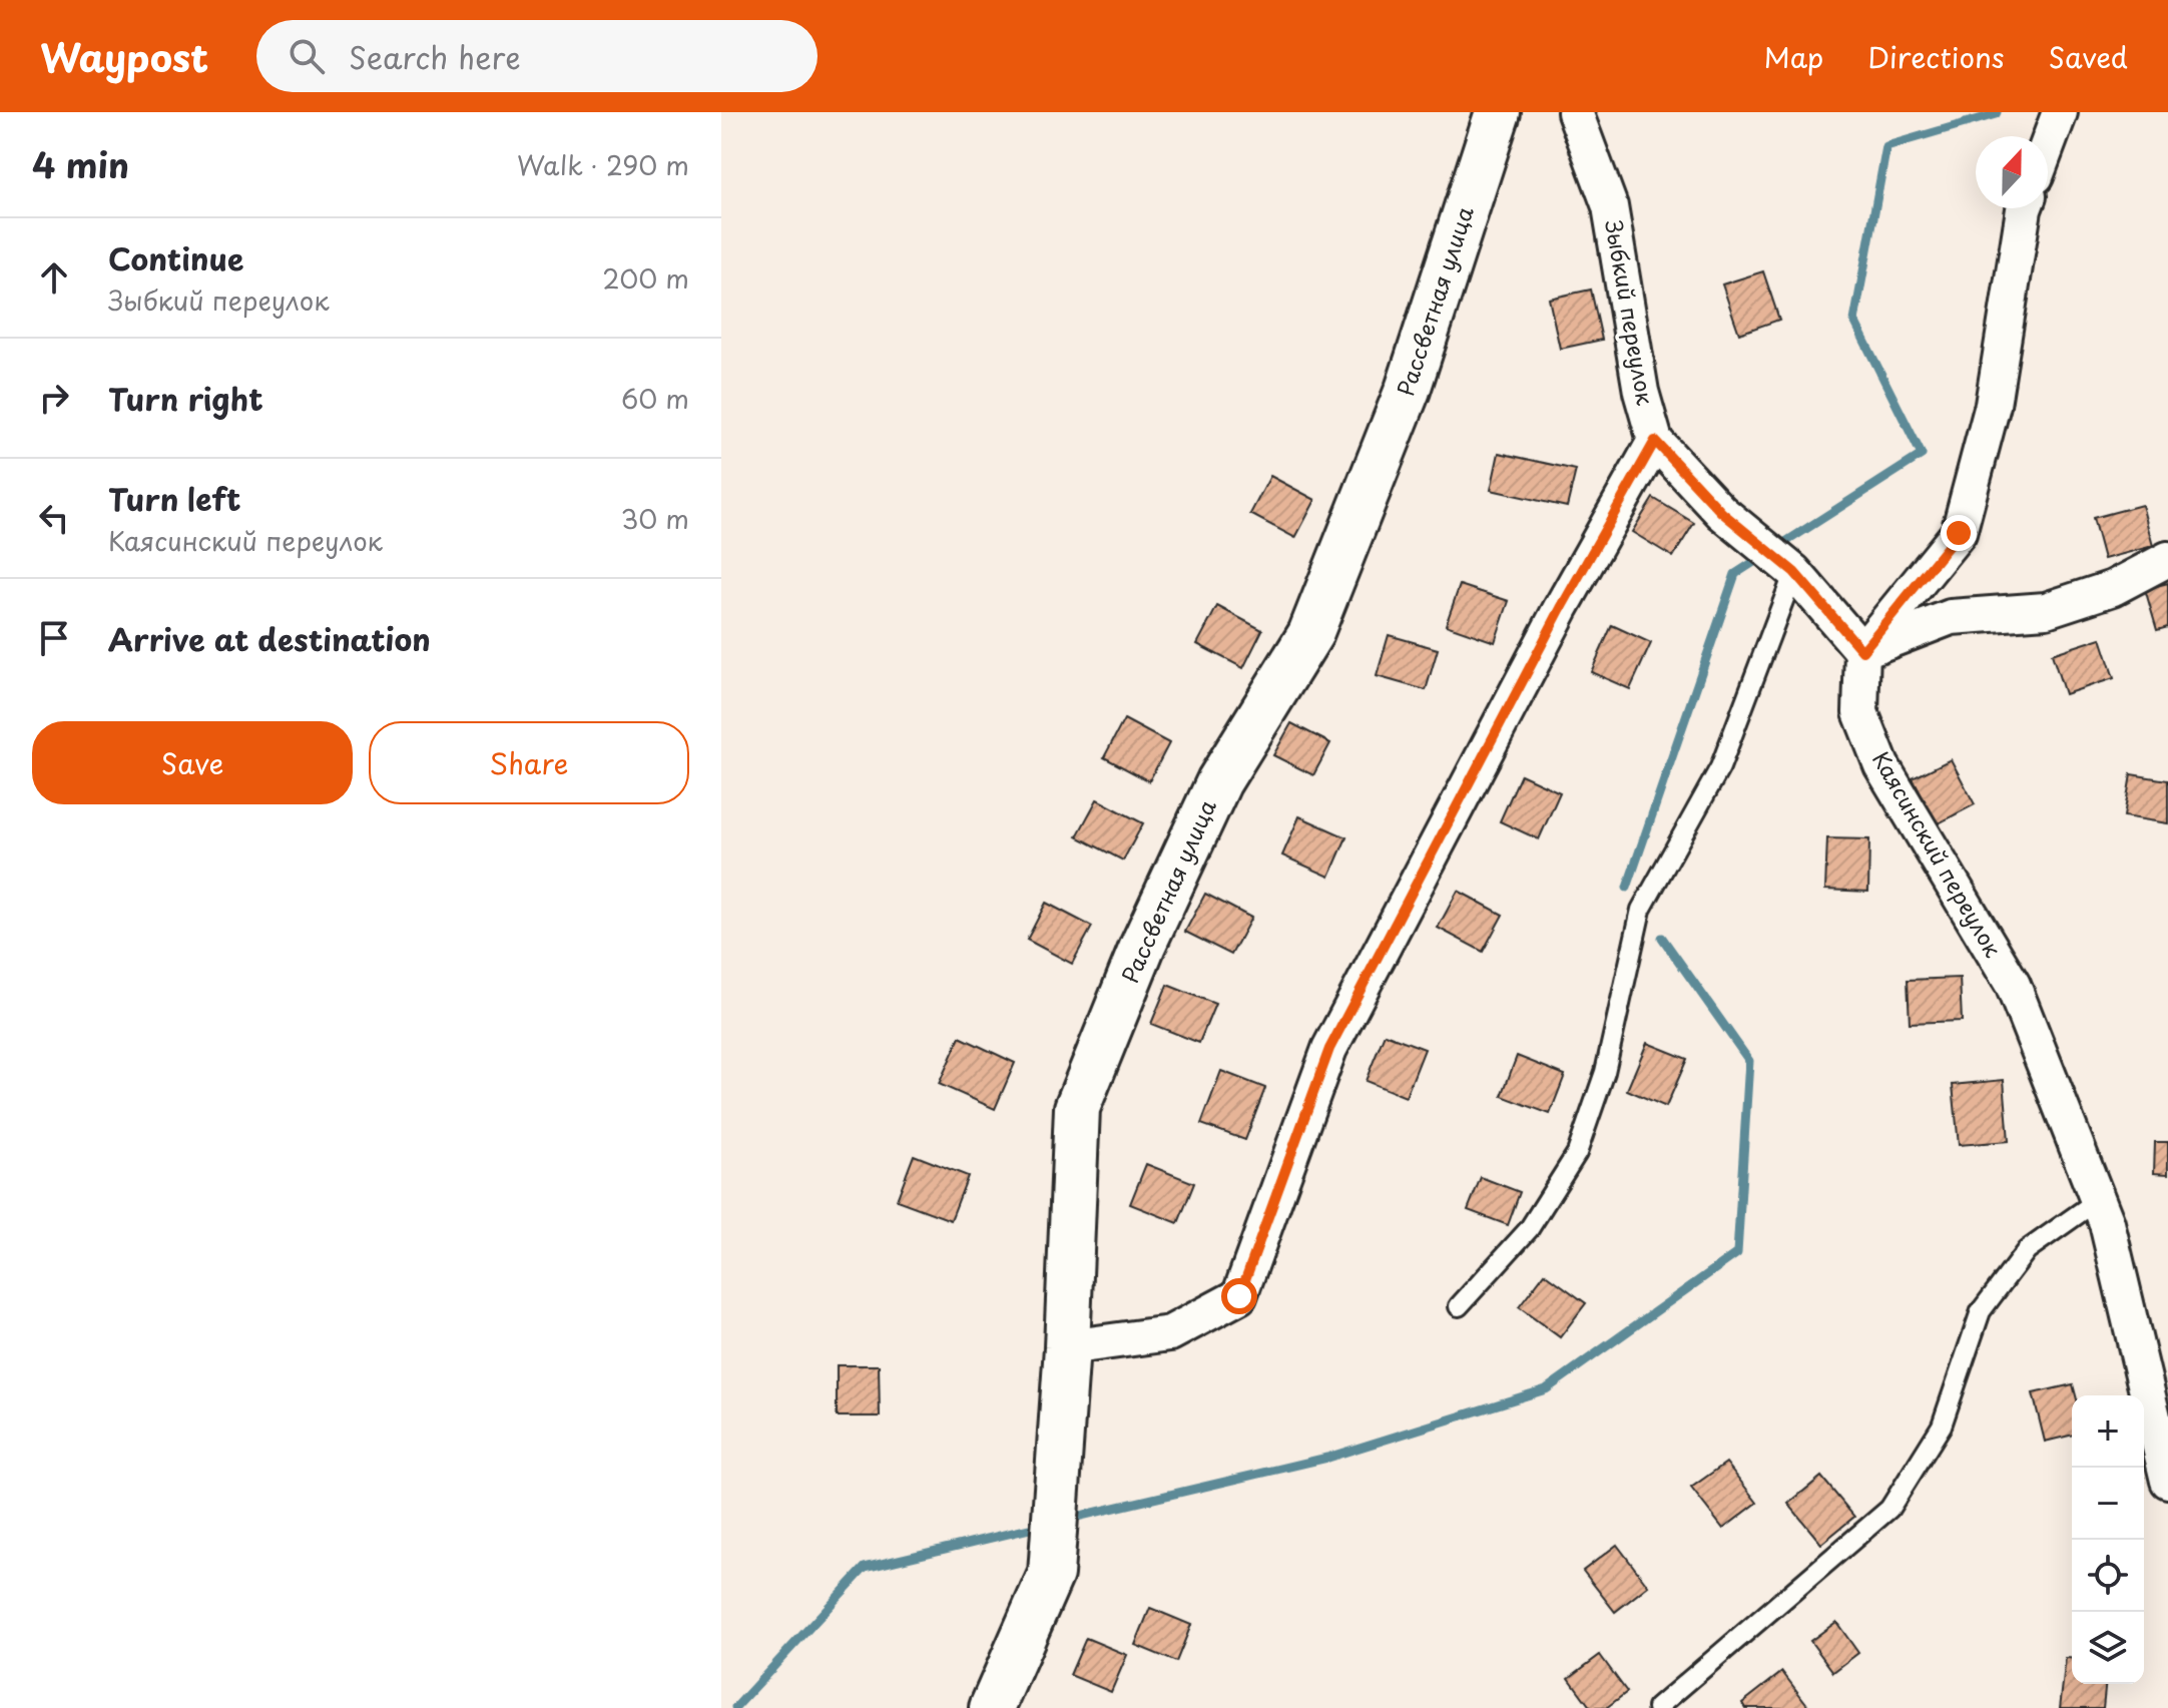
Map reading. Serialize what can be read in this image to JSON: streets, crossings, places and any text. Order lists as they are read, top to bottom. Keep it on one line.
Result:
{"streets":{"street":["Рассветная улица","Зыбкий переулок","Каясинский переулок"]},"north":"top","page":{"header":"Waypost","search":"Search here","nav":["Map","Directions","Saved"],"heading":["4 min","Walk · 290 m"],"list":[["Continue","Зыбкий переулок","200 m"],["Turn right","60 m"],["Turn left","Каясинский переулок","30 m"],"Arrive at destination"],"buttons":["Save","Share"],"map_buttons":["+","−"]}}
